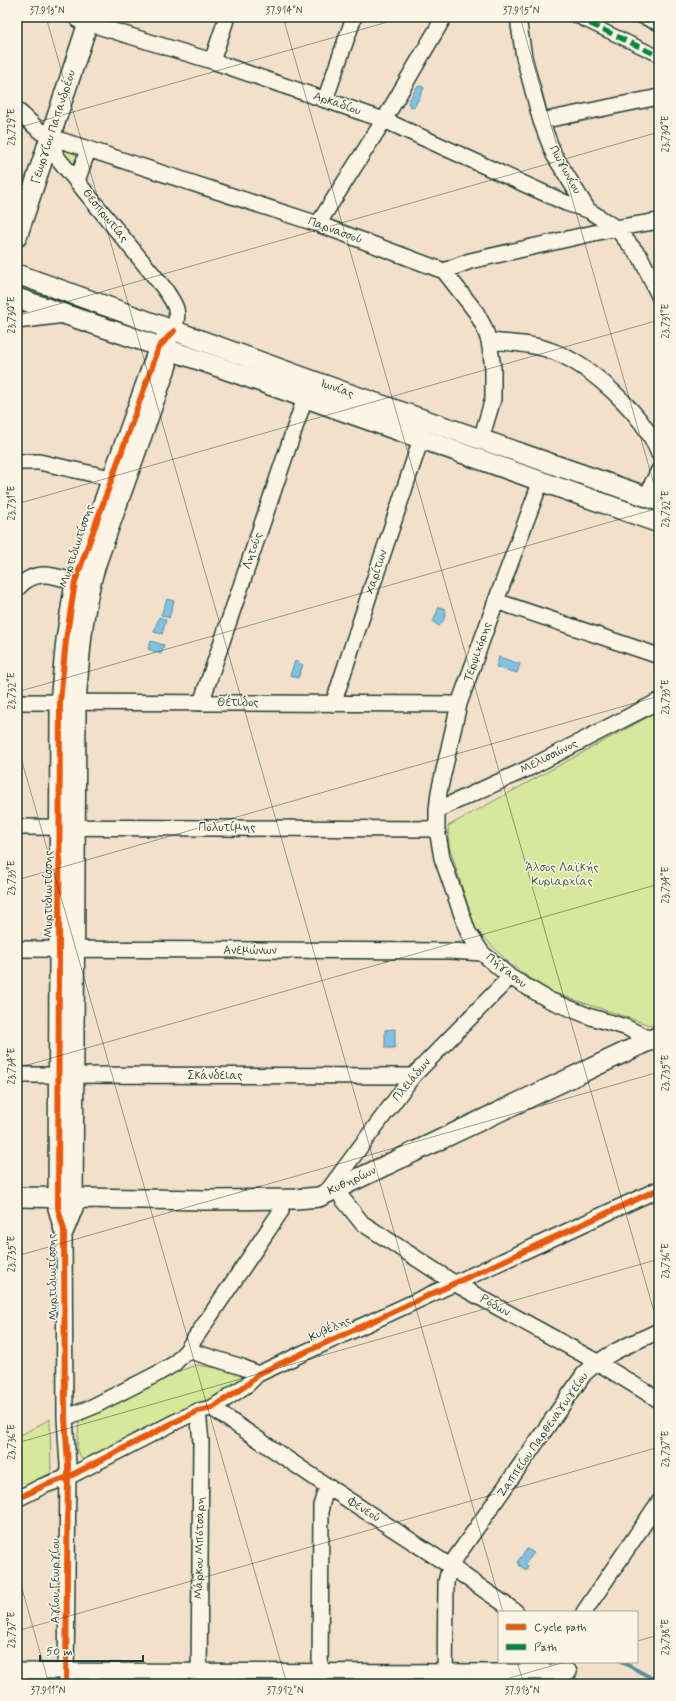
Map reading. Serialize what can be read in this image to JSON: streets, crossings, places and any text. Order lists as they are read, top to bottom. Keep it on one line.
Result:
{"streets":{"street":["Αρκαδίου","Γεωργίου Παπανδρέου","Πωγωνίου","Θεσπρωτίας","Παρνασσού","Ιωνίας","Μυρτιδιωτίσσης","Λητούς","Χαρίτων","Τερψιχόρης","Θέτιδος","Μελισσώνος","Πολυτίμης","Ανεμώνων","Πήγασου","Σκάνδειας","Πλειάδων","Κυθηρίων","Ρόδων","Κυβέλης","Ζαππείου Παρθεναγωγείου","Φενεού","Μάρκου Μπότσαρη","Αγίου Γεωργίου"]},"crossings":[["Αρκαδίου","Γεωργίου Παπανδρέου"],["Αρκαδίου","Πωγωνίου"],["Γεωργίου Παπανδρέου","Θεσπρωτίας"],["Γεωργίου Παπανδρέου","Παρνασσού"],["Θεσπρωτίας","Παρνασσού"],["Θεσπρωτίας","Ιωνίας"],["Θεσπρωτίας","Μυρτιδιωτίσσης"],["Ιωνίας","Μυρτιδιωτίσσης"],["Ιωνίας","Λητούς"],["Ιωνίας","Χαρίτων"],["Ιωνίας","Τερψιχόρης"],["Μυρτιδιωτίσσης","Θέτιδος"],["Μυρτιδιωτίσσης","Πολυτίμης"],["Μυρτιδιωτίσσης","Ανεμώνων"],["Μυρτιδιωτίσσης","Σκάνδειας"],["Μυρτιδιωτίσσης","Κυθηρίων"],["Μυρτιδιωτίσσης","Κυβέλης"],["Μυρτιδιωτίσσης","Αγίου Γεωργίου"],["Λητούς","Θέτιδος"],["Χαρίτων","Θέτιδος"],["Τερψιχόρης","Θέτιδος"],["Τερψιχόρης","Μελισσώνος"],["Τερψιχόρης","Πολυτίμης"],["Τερψιχόρης","Πήγασου"],["Πολυτίμης","Πήγασου"],["Ανεμώνων","Πήγασου"],["Πήγασου","Πλειάδων"],["Πήγασου","Κυθηρίων"],["Σκάνδειας","Πλειάδων"],["Πλειάδων","Κυθηρίων"],["Πλειάδων","Ρόδων"],["Κυθηρίων","Ρόδων"],["Ρόδων","Κυβέλης"],["Ρόδων","Ζαππείου Παρθεναγωγείου"],["Κυβέλης","Φενεού"],["Κυβέλης","Μάρκου Μπότσαρη"],["Κυβέλης","Αγίου Γεωργίου"],["Ζαππείου Παρθεναγωγείου","Φενεού"],["Φενεού","Μάρκου Μπότσαρη"]],"parks":["Άλσος Λαϊκής Κυριαρχίας"],"legend":["Cycle path","Path"],"scale_bar":"50 m","coordinates":["37.913°N","37.914°N","37.915°N","23.729°E","23.730°E","23.731°E","23.732°E","23.733°E","23.734°E","23.735°E","23.736°E","23.737°E","23.738°E","37.911°N","37.912°N"]}
